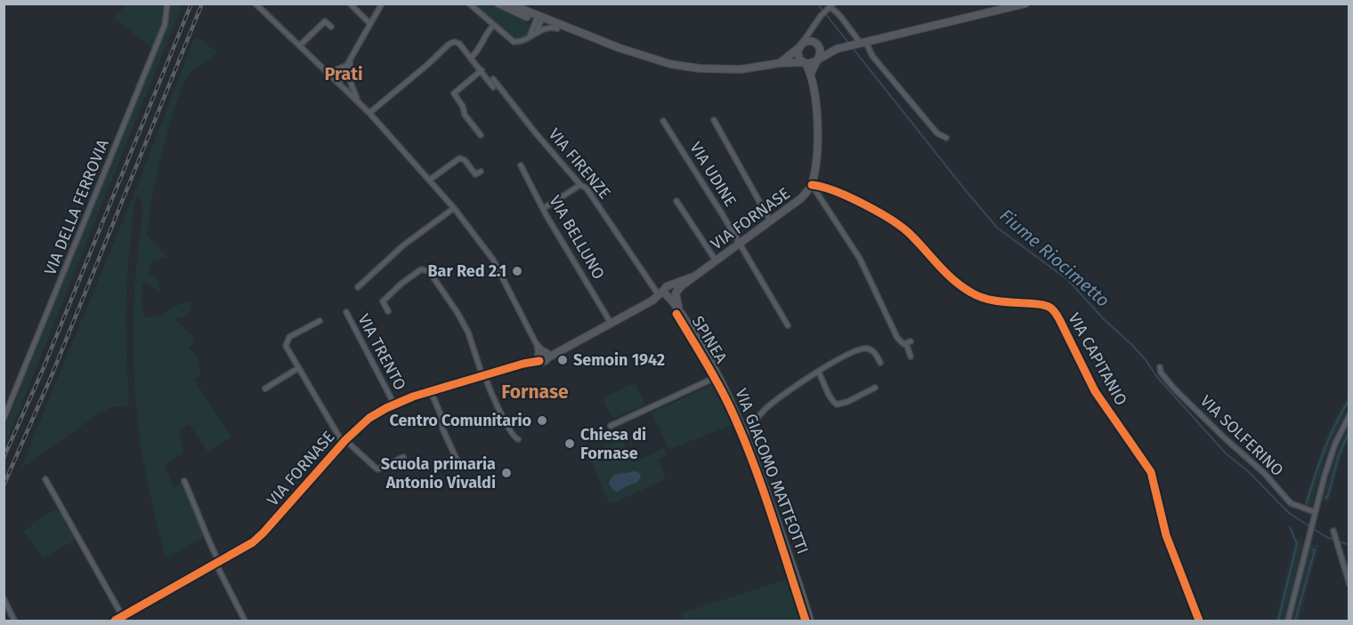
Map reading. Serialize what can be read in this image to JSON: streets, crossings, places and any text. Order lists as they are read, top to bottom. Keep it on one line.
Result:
{"streets":{"street":["VIA FIRENZE","VIA UDINE","VIA DELLA FERROVIA","VIA FORNASE","VIA BELLUNO","VIA TRENTO","VIA CAPITANIO","VIA SOLFERINO","VIA GIACOMO MATTEOTTI"],"cycle path":["SPINEA"]},"crossings":[["VIA FIRENZE","VIA FORNASE"],["VIA FIRENZE","VIA GIACOMO MATTEOTTI"],["VIA UDINE","VIA FORNASE"],["VIA FORNASE","VIA BELLUNO"],["VIA FORNASE","VIA TRENTO"],["VIA FORNASE","VIA CAPITANIO"],["VIA FORNASE","VIA GIACOMO MATTEOTTI"]],"districts":["Prati","Fornase"],"water":["Fiume Riocimetto"],"places":["Bar Red 2.1","Semoin 1942","Centro Comunitario","Chiesa di Fornase","Scuola primaria Antonio Vivaldi"]}
